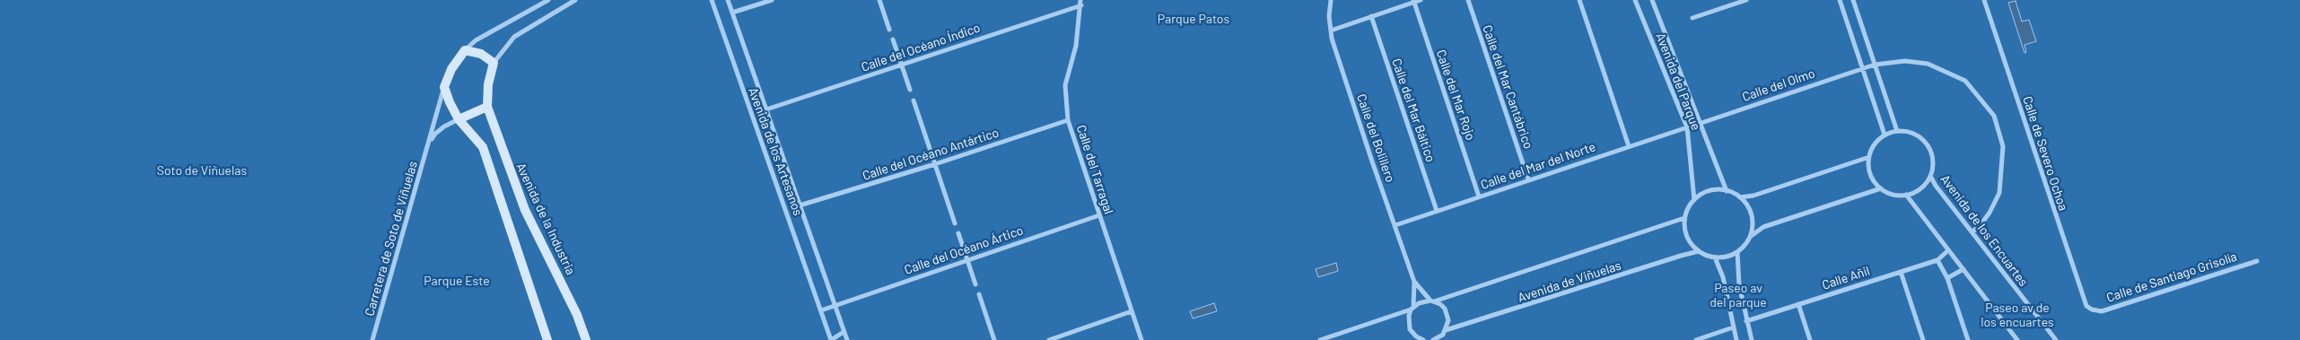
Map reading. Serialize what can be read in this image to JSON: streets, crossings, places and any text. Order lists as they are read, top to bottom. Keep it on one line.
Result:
{"streets":{"street":["Calle del Océano Índico","Avenida del Parque","Calle del Olmo","Calle del Mar Cantábrico","Calle del Mar Rojo","Calle del Mar Báltico","Calle del Bolillero","Avenida de los Artesanos","Calle de Severo Ochoa","Calle del Océano Antártico","Calle del Mar del Norte","Calle del Tarragal","Avenida de la Industria","Avenida de los Encuartes","Carretera de Soto de Viñuelas","Calle del Océano Ártico","Calle de Santiago Grisolía","Calle Añil","Avenida de Viñuelas"]},"crossings":[["Calle del Océano Índico","Avenida de los Artesanos"],["Calle del Océano Índico","Calle del Tarragal"],["Avenida del Parque","Calle del Olmo"],["Avenida del Parque","Calle del Mar del Norte"],["Avenida del Parque","Avenida de Viñuelas"],["Calle del Olmo","Avenida de los Encuartes"],["Calle del Mar Cantábrico","Calle del Mar del Norte"],["Calle del Mar Rojo","Calle del Mar del Norte"],["Calle del Mar Báltico","Calle del Mar del Norte"],["Calle del Bolillero","Calle del Mar del Norte"],["Avenida de los Artesanos","Calle del Océano Antártico"],["Avenida de los Artesanos","Calle del Océano Ártico"],["Calle de Severo Ochoa","Calle de Santiago Grisolía"],["Calle del Océano Antártico","Calle del Tarragal"],["Calle del Tarragal","Calle del Océano Ártico"]],"parks":["Parque Patos","Soto de Viñuelas","Parque Este","Paseo av del parque","Paseo av de los encuartes"]}
